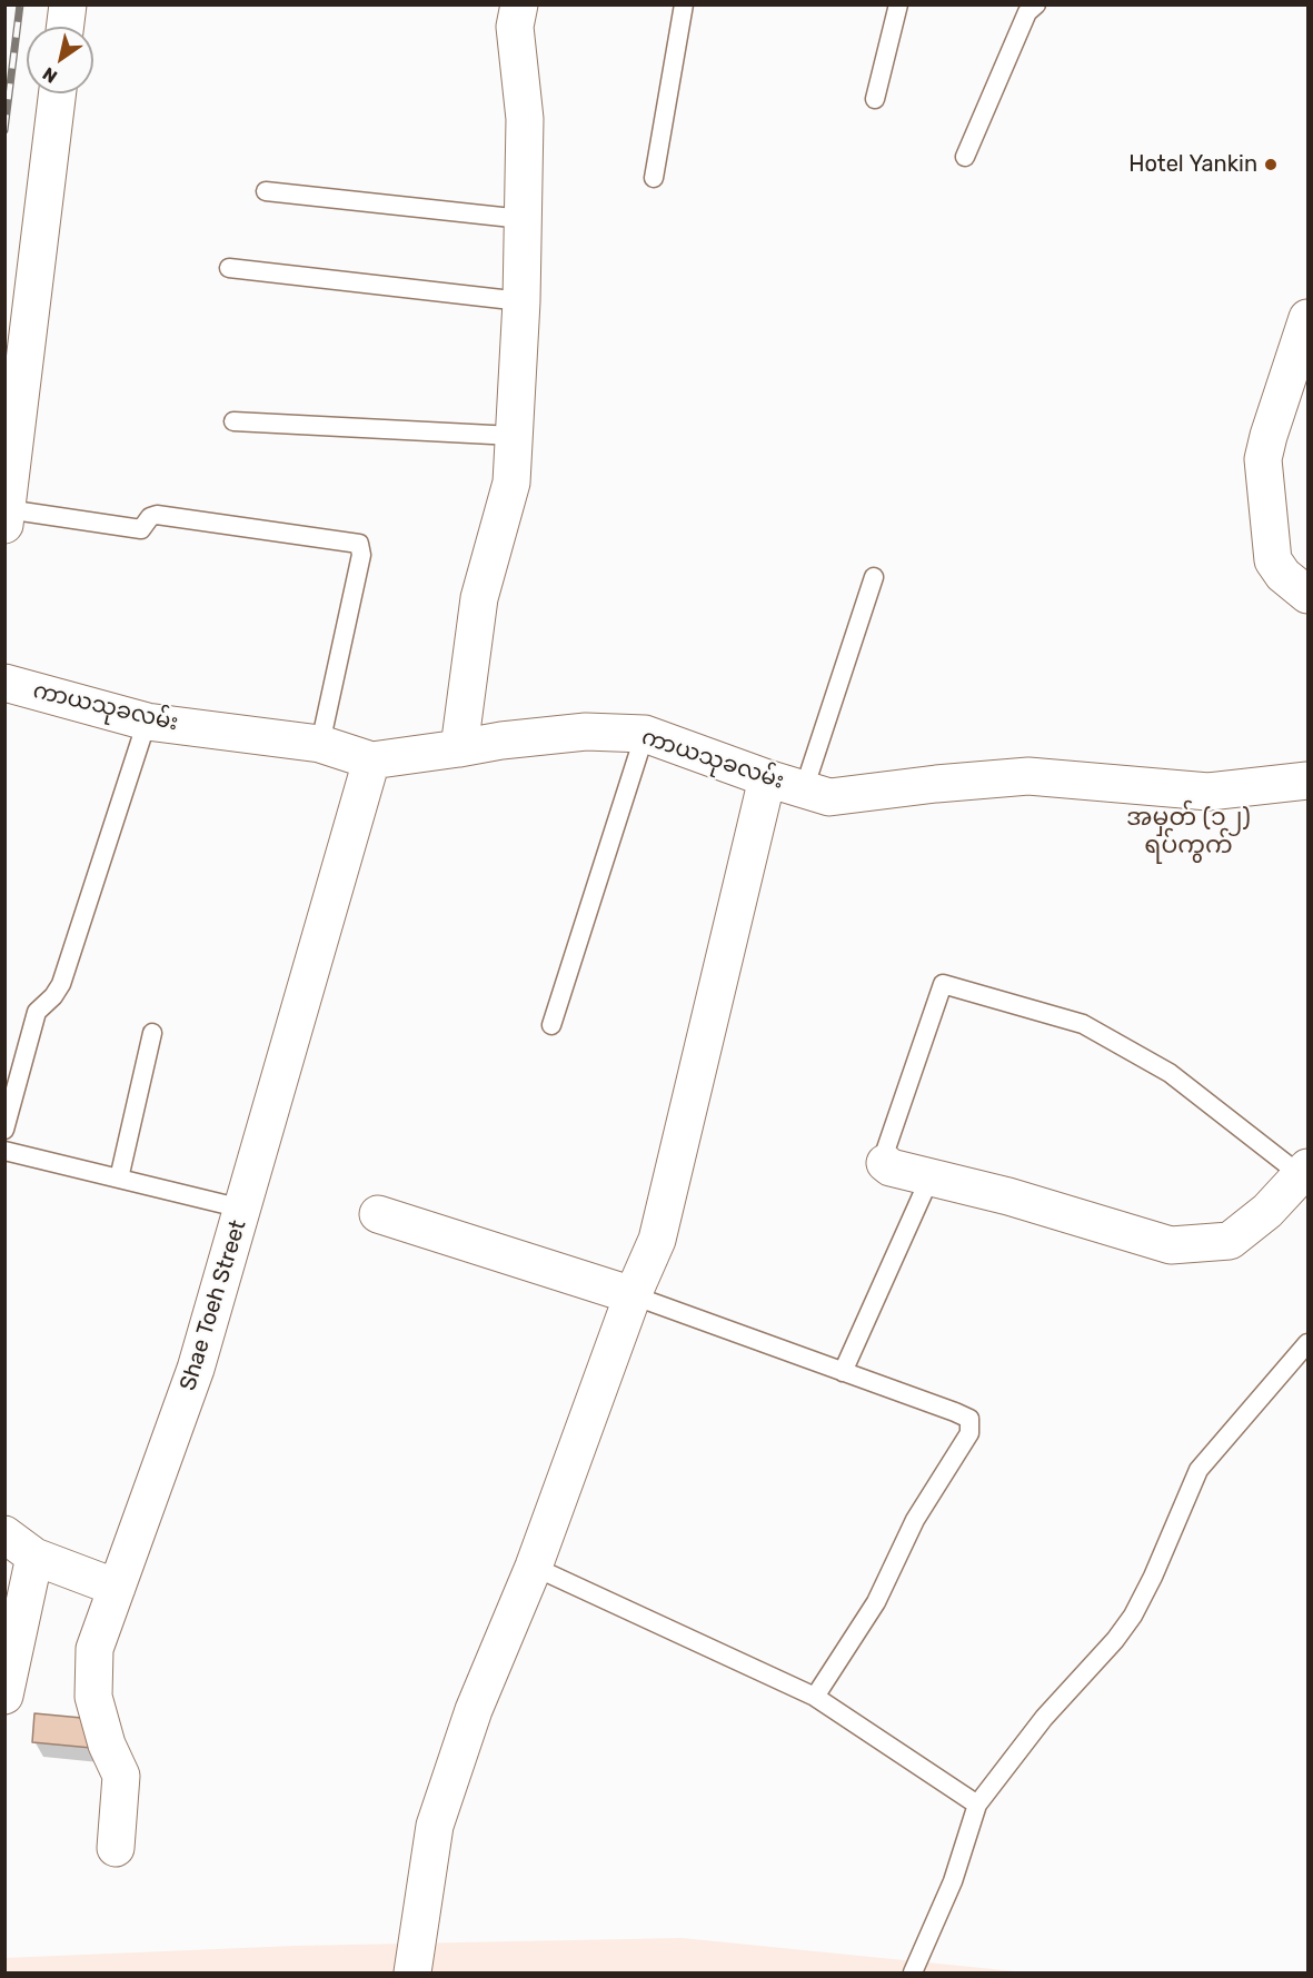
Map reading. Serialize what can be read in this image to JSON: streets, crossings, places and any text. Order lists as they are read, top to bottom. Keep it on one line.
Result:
{"streets":{"street":["ကာယသုခလမ်း","Shae Toeh Street"]},"crossings":[["ကာယသုခလမ်း","Shae Toeh Street"]],"districts":["အမှတ် (၁၂) ရပ်ကွက်"],"places":["Hotel Yankin"],"north":"bottom left"}
